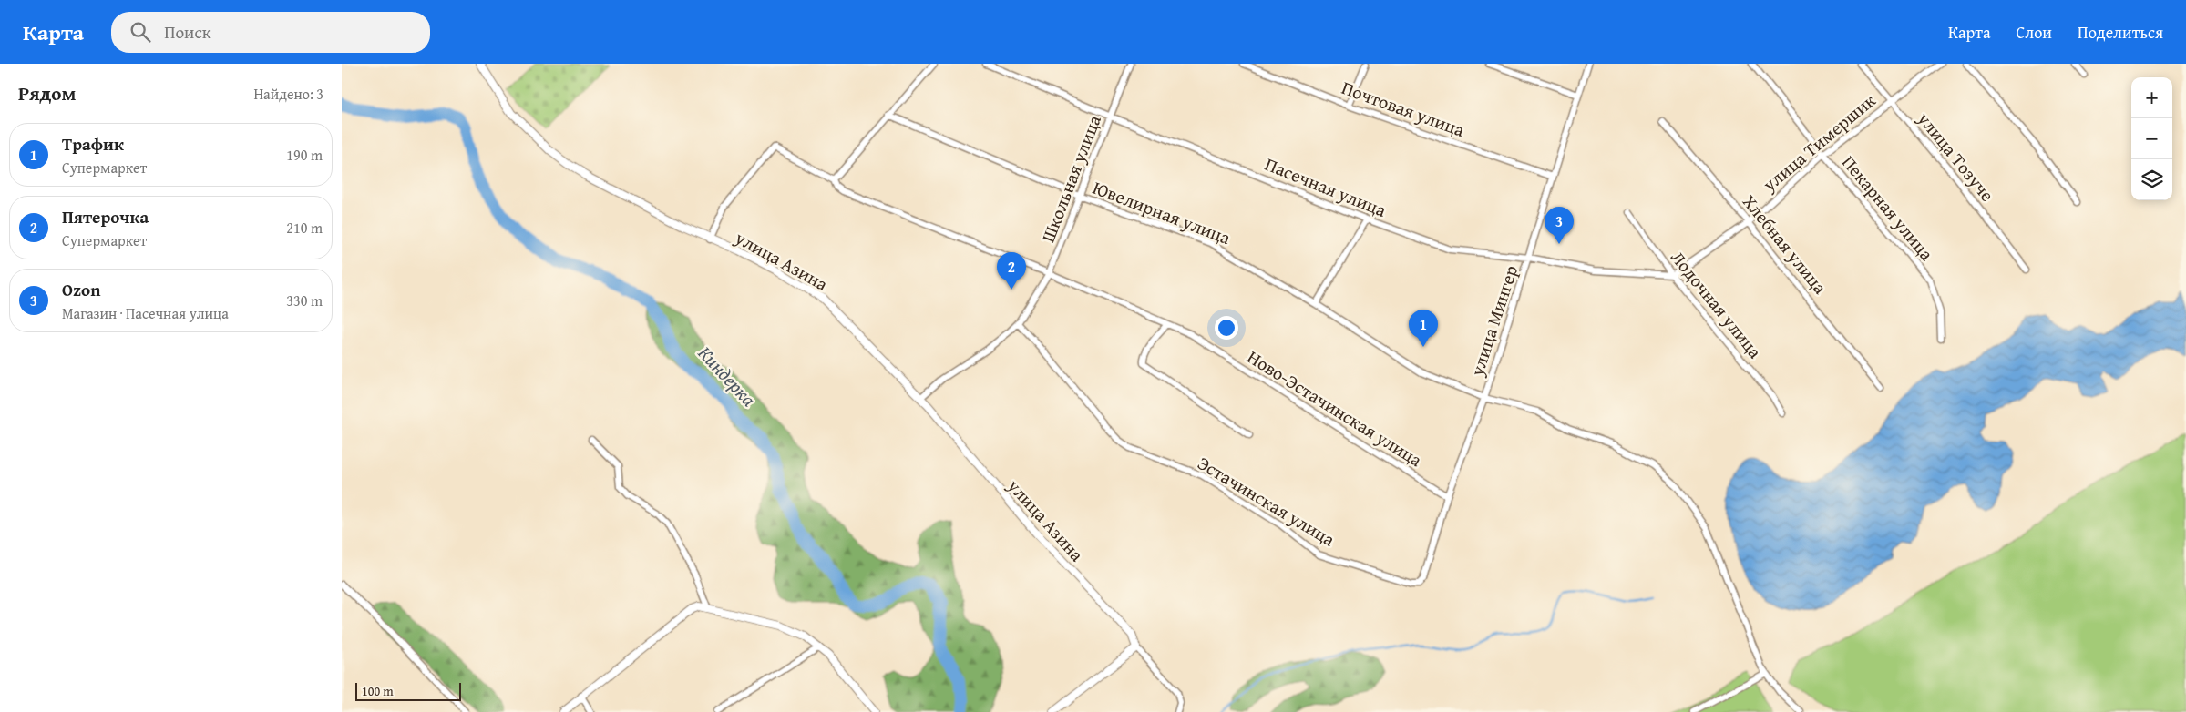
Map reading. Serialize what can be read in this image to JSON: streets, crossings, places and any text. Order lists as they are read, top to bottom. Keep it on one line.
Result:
{"streets":{"street":["Почтовая улица","улица Тимершик","улица Тозуче","Школьная улица","Пасечная улица","Пекарная улица","Ювелирная улица","Хлебная улица","улица Азина","Лодочная улица","улица Мингер","Ново-Эстачинская улица","Эстачинская улица"]},"crossings":[["Почтовая улица","улица Мингер"],["улица Тимершик","улица Тозуче"],["улица Тимершик","Пасечная улица"],["улица Тимершик","Пекарная улица"],["улица Тимершик","Хлебная улица"],["улица Тимершик","Лодочная улица"],["Школьная улица","Пасечная улица"],["Школьная улица","Ювелирная улица"],["Школьная улица","улица Азина"],["Школьная улица","Ново-Эстачинская улица"],["Школьная улица","Эстачинская улица"],["Пасечная улица","Лодочная улица"],["Пасечная улица","улица Мингер"],["Ювелирная улица","улица Мингер"],["улица Азина","Ново-Эстачинская улица"],["улица Мингер","Ново-Эстачинская улица"],["улица Мингер","Эстачинская улица"]],"water":["Киндерка"],"scale_bar":"100 m","page":{"header":"Карта","search":"Поиск","nav":["Карта","Слои","Поделиться"],"heading":["Рядом","Найдено: 3"],"map_buttons":["+","−"],"list":[{"mark":"1","name":"Трафик","note":"Супермаркет","value":"190 m"},{"mark":"2","name":"Пятерочка","note":"Супермаркет","value":"210 m"},{"mark":"3","name":"Ozon","note":"Магазин · Пасечная улица","value":"330 m"}],"pins":["3","2","1"],"scale":"100 m"}}
